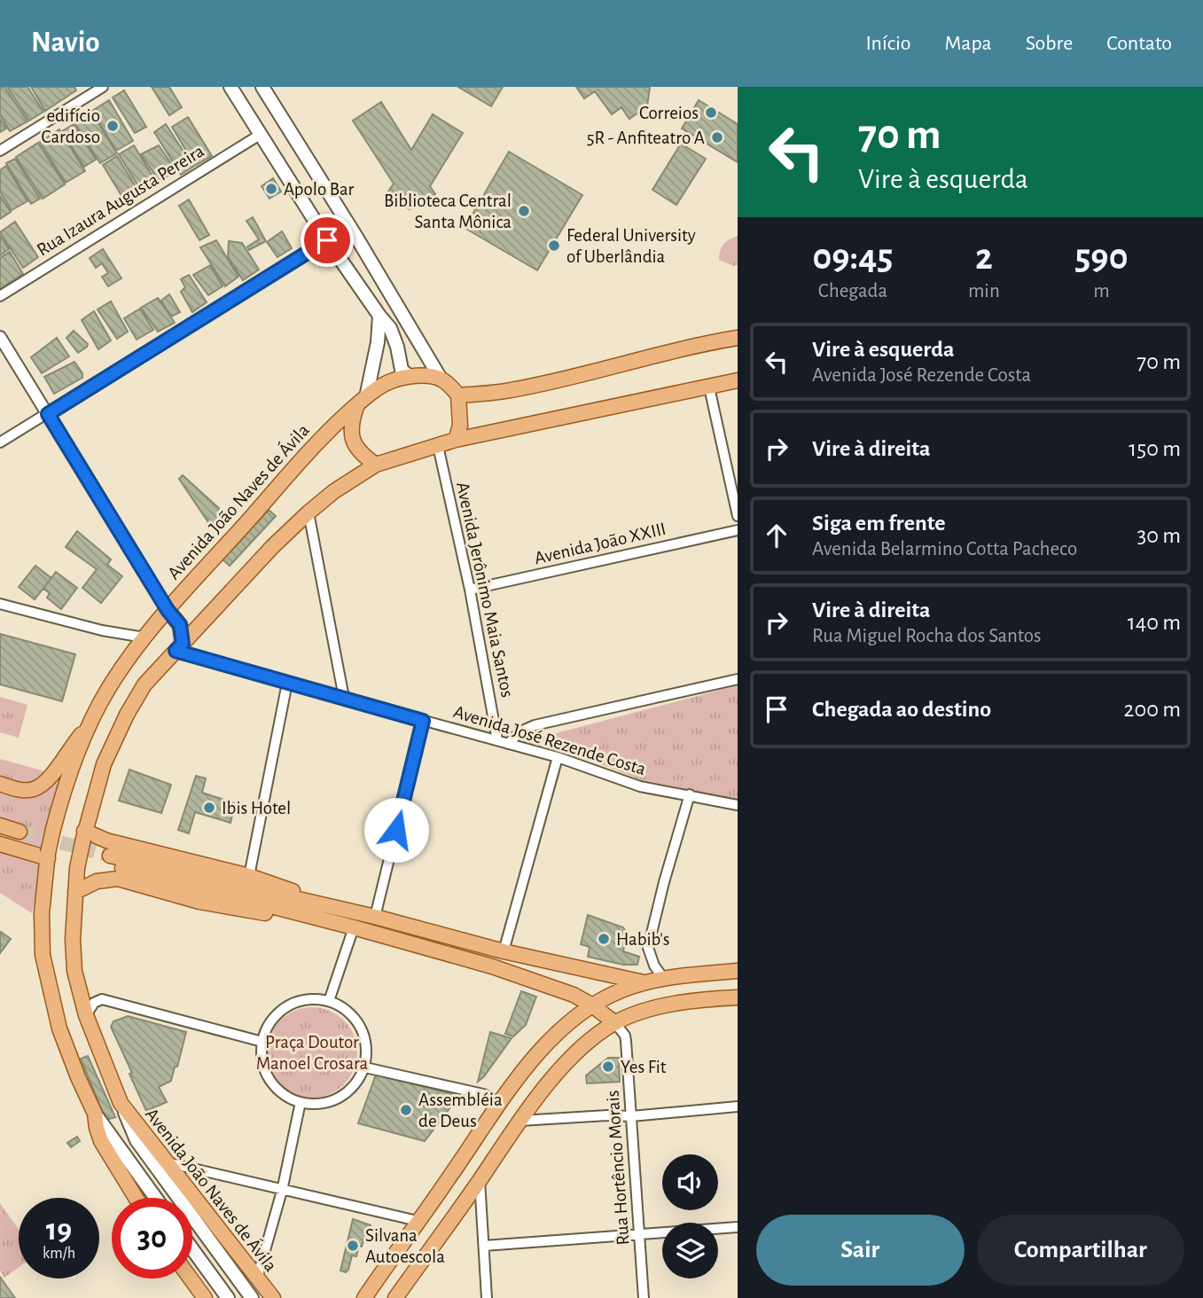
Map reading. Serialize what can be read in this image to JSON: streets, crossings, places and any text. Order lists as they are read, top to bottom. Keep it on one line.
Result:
{"streets":{"main road":["Avenida João Naves de Ávila"],"street":["Rua Izaura Augusta Pereira","Avenida João XXIII","Avenida Jerônimo Maia Santos","Avenida José Rezende Costa","Rua Hortêncio Morais"]},"crossings":[["Avenida João Naves de Ávila","Avenida Jerônimo Maia Santos"],["Avenida João Naves de Ávila","Avenida José Rezende Costa"],["Avenida João XXIII","Avenida Jerônimo Maia Santos"],["Avenida Jerônimo Maia Santos","Avenida José Rezende Costa"]],"parks":["Praça Doutor Manoel Crosara"],"places":["Correios","edifício Cardoso","5R - Anfiteatro A","Apolo Bar","Biblioteca Central Santa Mônica","Federal University of Uberlândia","Ibis Hotel","Habib's","Yes Fit","Assembléia de Deus","Silvana Autoescola"],"page":{"header":"Navio","nav":["Início","Mapa","Sobre","Contato"],"turn":["70 m","Vire à esquerda"],"eta":["09:45","Chegada","2","min","590","m"],"list":[{"name":"Vire à esquerda","note":"Avenida José Rezende Costa","value":"70 m"},{"name":"Vire à direita","value":"150 m"},{"name":"Siga em frente","note":"Avenida Belarmino Cotta Pacheco","value":"30 m"},{"name":"Vire à direita","note":"Rua Miguel Rocha dos Santos","value":"140 m"},{"name":"Chegada ao destino","value":"200 m"}],"speed":"19 km/h","limit":"30","buttons":["Sair","Compartilhar"]}}
